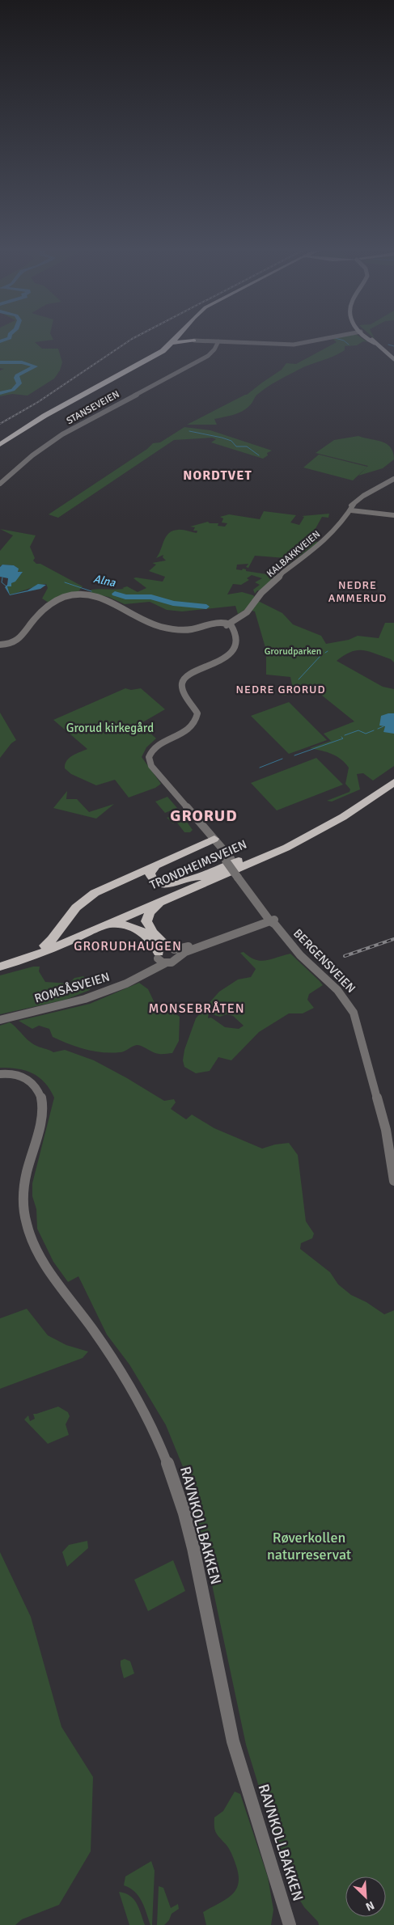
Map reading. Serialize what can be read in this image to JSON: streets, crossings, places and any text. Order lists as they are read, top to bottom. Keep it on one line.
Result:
{"streets":{"highway":["TRONDHEIMSVEIEN"],"street":["STANSEVEIEN","KALBAKKVEIEN","BERGENSVEIEN","ROMSÅSVEIEN","RAVNKOLLBAKKEN"]},"crossings":[["KALBAKKVEIEN","BERGENSVEIEN"],["BERGENSVEIEN","ROMSÅSVEIEN"]],"districts":["NORDTVET","NEDRE AMMERUD","NEDRE GRORUD","GRORUD","GRORUDHAUGEN","MONSEBRÅTEN"],"water":["Alna"],"parks":["Grorudparken","Grorud kirkegård","Røverkollen naturreservat"],"north":"bottom right"}
